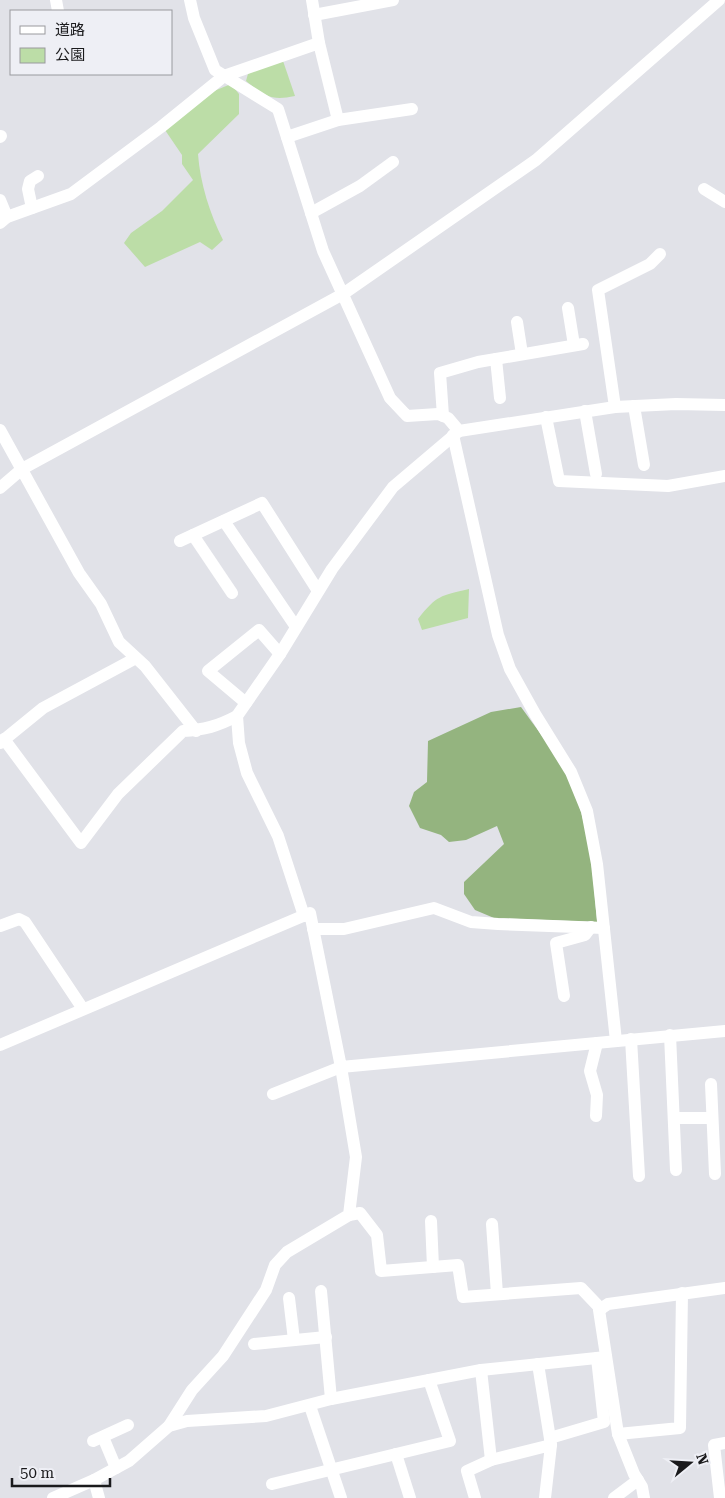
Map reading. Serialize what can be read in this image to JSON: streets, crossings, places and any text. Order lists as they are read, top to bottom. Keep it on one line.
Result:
{"legend":["道路","公園"],"scale_bar":"50 m","north":"right"}
